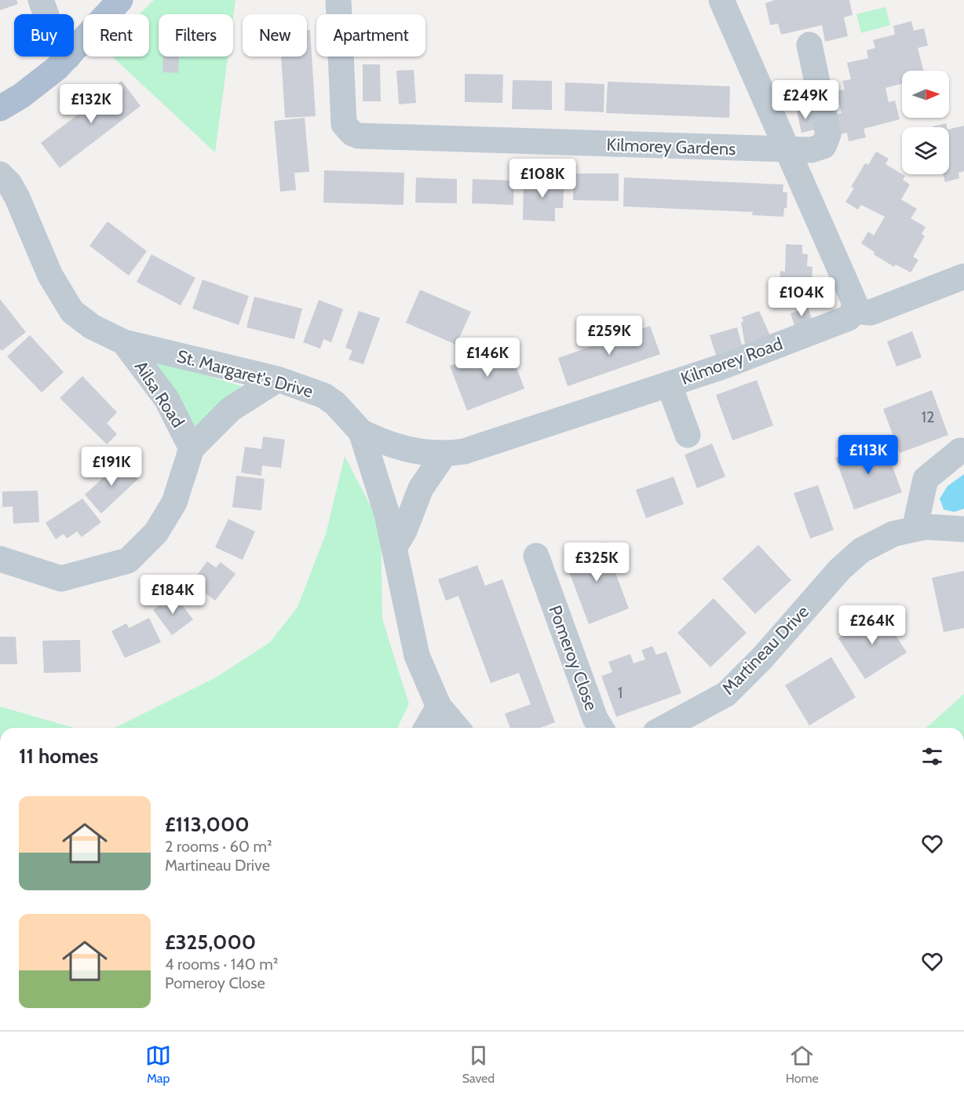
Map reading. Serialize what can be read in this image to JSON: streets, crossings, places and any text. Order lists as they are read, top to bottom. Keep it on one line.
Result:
{"streets":{"street":["Kilmorey Gardens","Kilmorey Road","St. Margaret's Drive","Ailsa Road","Martineau Drive","Pomeroy Close"]},"crossings":[["Kilmorey Road","St. Margaret's Drive"],["St. Margaret's Drive","Ailsa Road"]],"house_numbers":["12","1"],"north":"right","page":{"chip":["Buy","Rent","Filters","New","Apartment"],"price":["£249K","£132K","£108K","£104K","£259K","£146K","£113K","£191K","£325K","£184K","£264K"],"heading":"11 homes","list":[{"name":"£113,000","note":"2 rooms · 60 m² · Martineau Drive"},{"name":"£325,000","note":"4 rooms · 140 m² · Pomeroy Close"}],"tabs":["Map","Saved","Home"]}}
